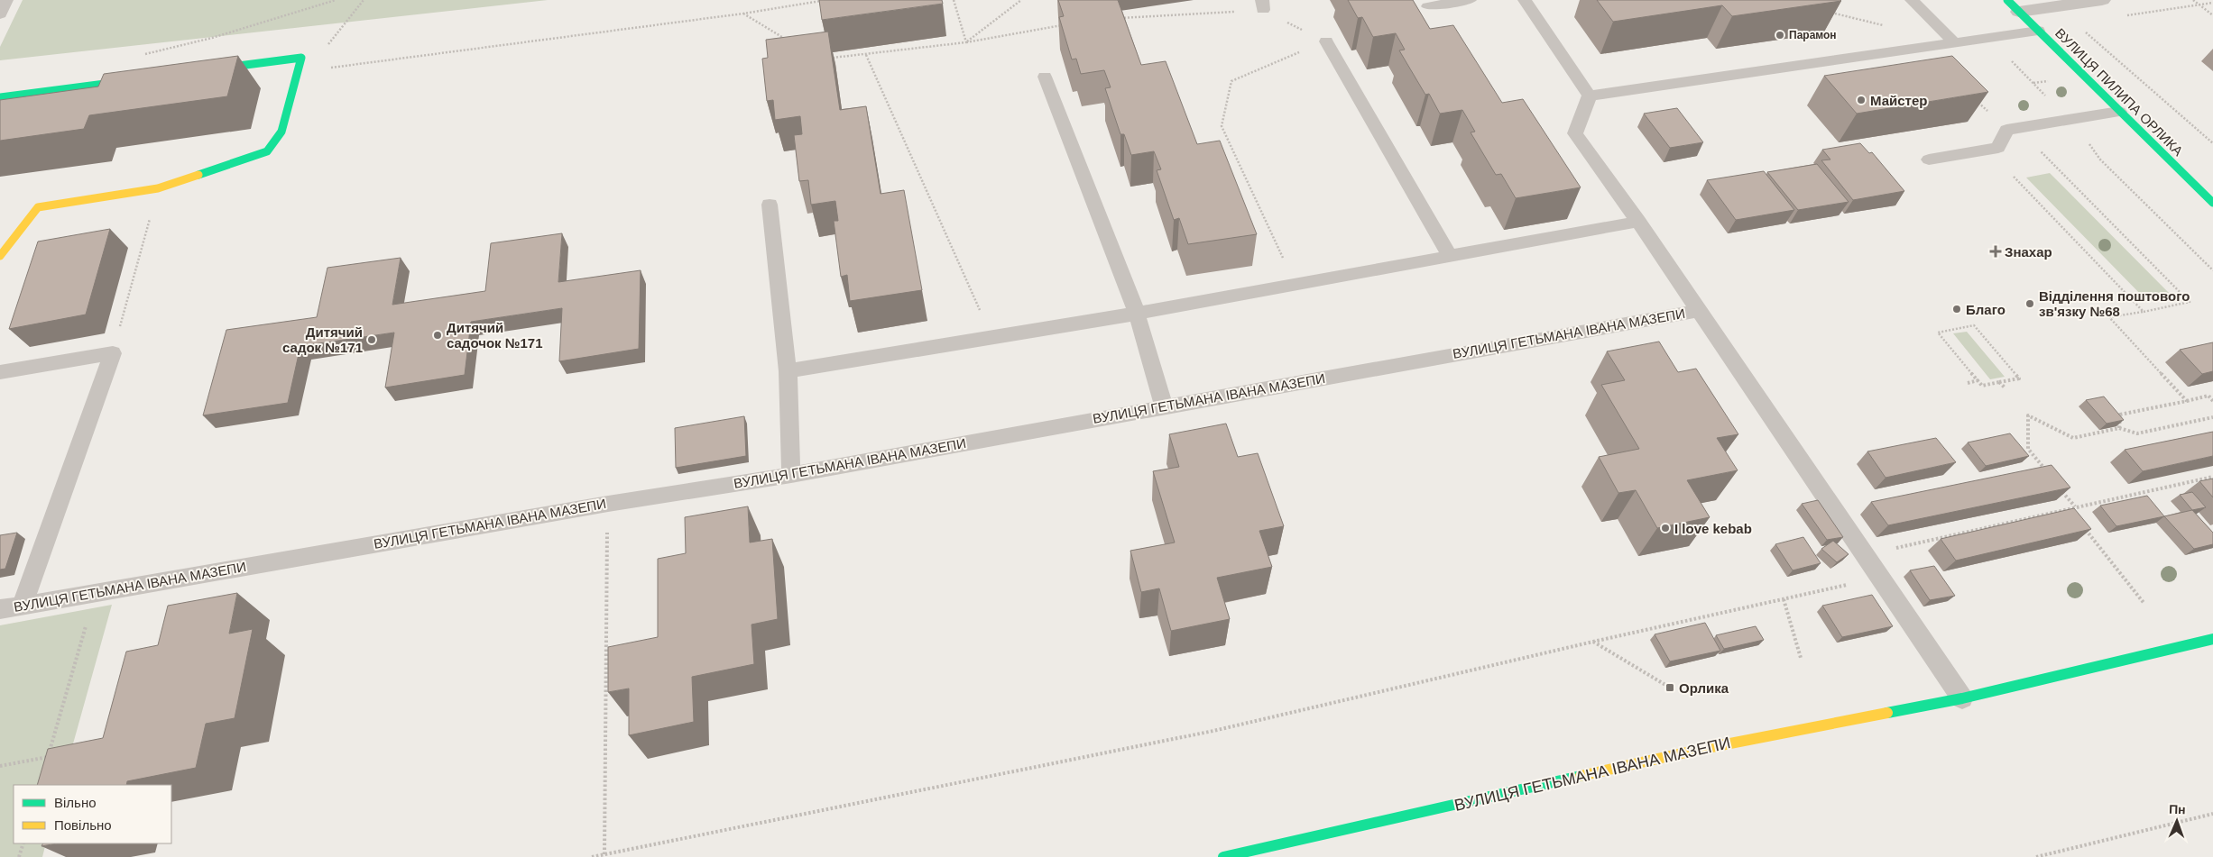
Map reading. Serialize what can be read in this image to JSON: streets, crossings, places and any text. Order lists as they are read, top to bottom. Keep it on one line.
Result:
{"streets":{"street":["ВУЛИЦЯ ПИЛИПА ОРЛИКА","ВУЛИЦЯ ГЕТЬМАНА ІВАНА МАЗЕПИ"]},"places":{"other":["Парамон","Майстер","Відділення поштового зв'язку №68","Благо","Дитячий садочок №171","Дитячий садок №171","I love kebab"],"health":["Знахар"],"transit":["Орлика"]},"legend":["Вільно","Повільно"],"north":"top"}
